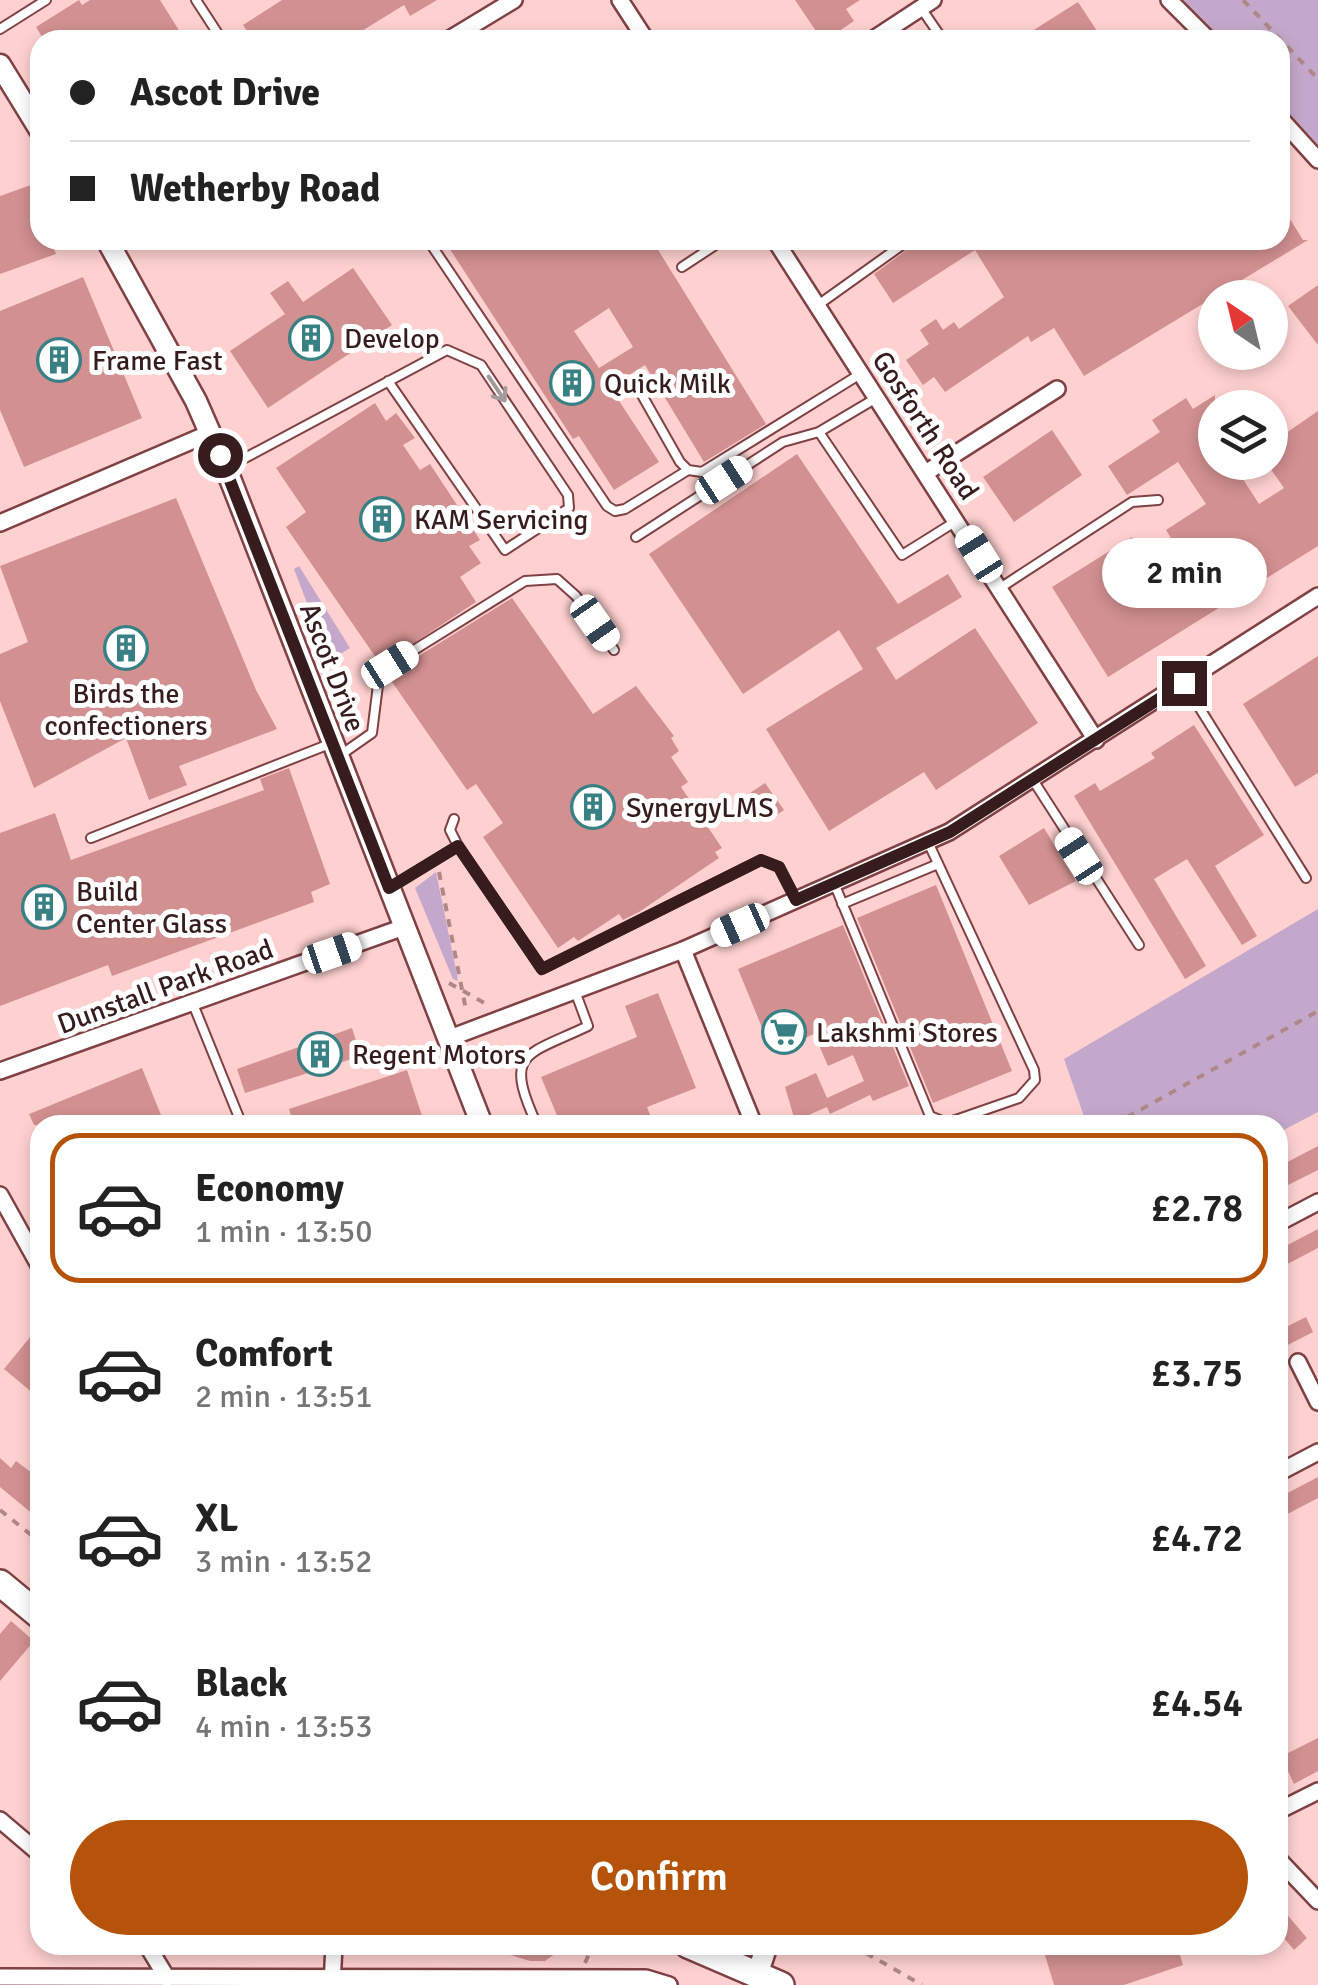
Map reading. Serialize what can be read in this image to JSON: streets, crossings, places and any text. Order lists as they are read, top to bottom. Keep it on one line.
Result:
{"streets":{"street":["Gosforth Road","Ascot Drive","Dunstall Park Road"]},"crossings":[["Ascot Drive","Dunstall Park Road"]],"places":{"building":["Develop","Frame Fast","Quick Milk","KAM Servicing","Birds the confectioners","SynergyLMS","Build Center Glass","Regent Motors"],"supermarket":["Lakshmi Stores"]},"north":"top left","page":{"banner":["Ascot Drive","Wetherby Road"],"bubble":"2 min","list":[{"name":"Economy","note":"1 min · 13:50","value":"£2.78"},{"name":"Comfort","note":"2 min · 13:51","value":"£3.75"},{"name":"XL","note":"3 min · 13:52","value":"£4.72"},{"name":"Black","note":"4 min · 13:53","value":"£4.54"}],"buttons":"Confirm"}}
